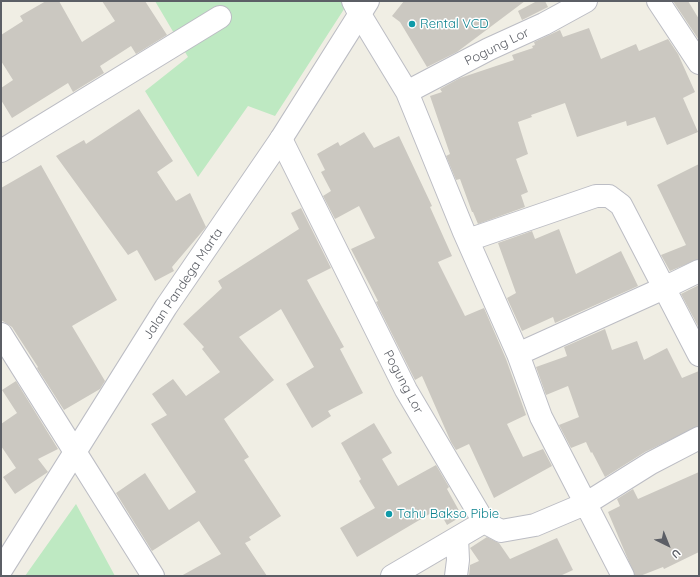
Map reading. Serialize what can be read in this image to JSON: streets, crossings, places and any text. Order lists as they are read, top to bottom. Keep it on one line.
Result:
{"streets":{"street":["Pogung Lor","Jalan Pandega Marta"]},"crossings":[["Pogung Lor","Jalan Pandega Marta"]],"places":["Rental VCD","Tahu Bakso Pibie"],"north":"bottom right"}
